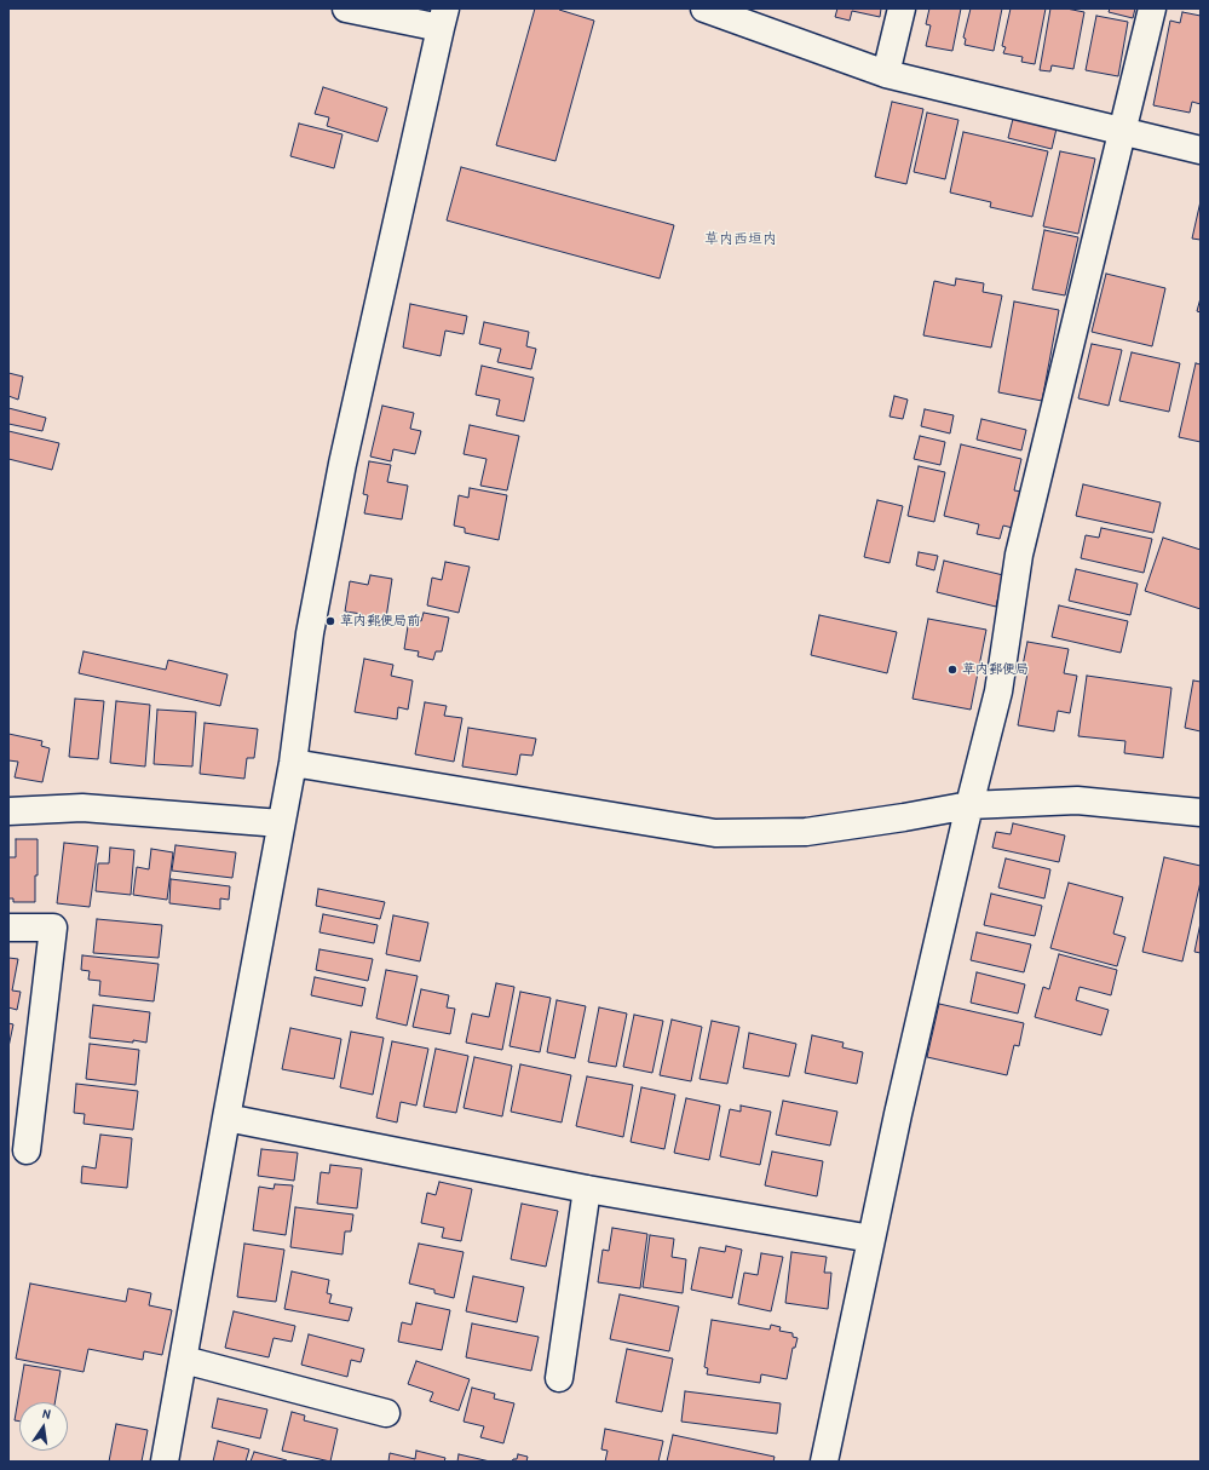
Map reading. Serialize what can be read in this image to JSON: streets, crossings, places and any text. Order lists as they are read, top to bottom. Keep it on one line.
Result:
{"districts":["草内西垣内"],"places":["草内郵便局前","草内郵便局"],"north":"top"}
